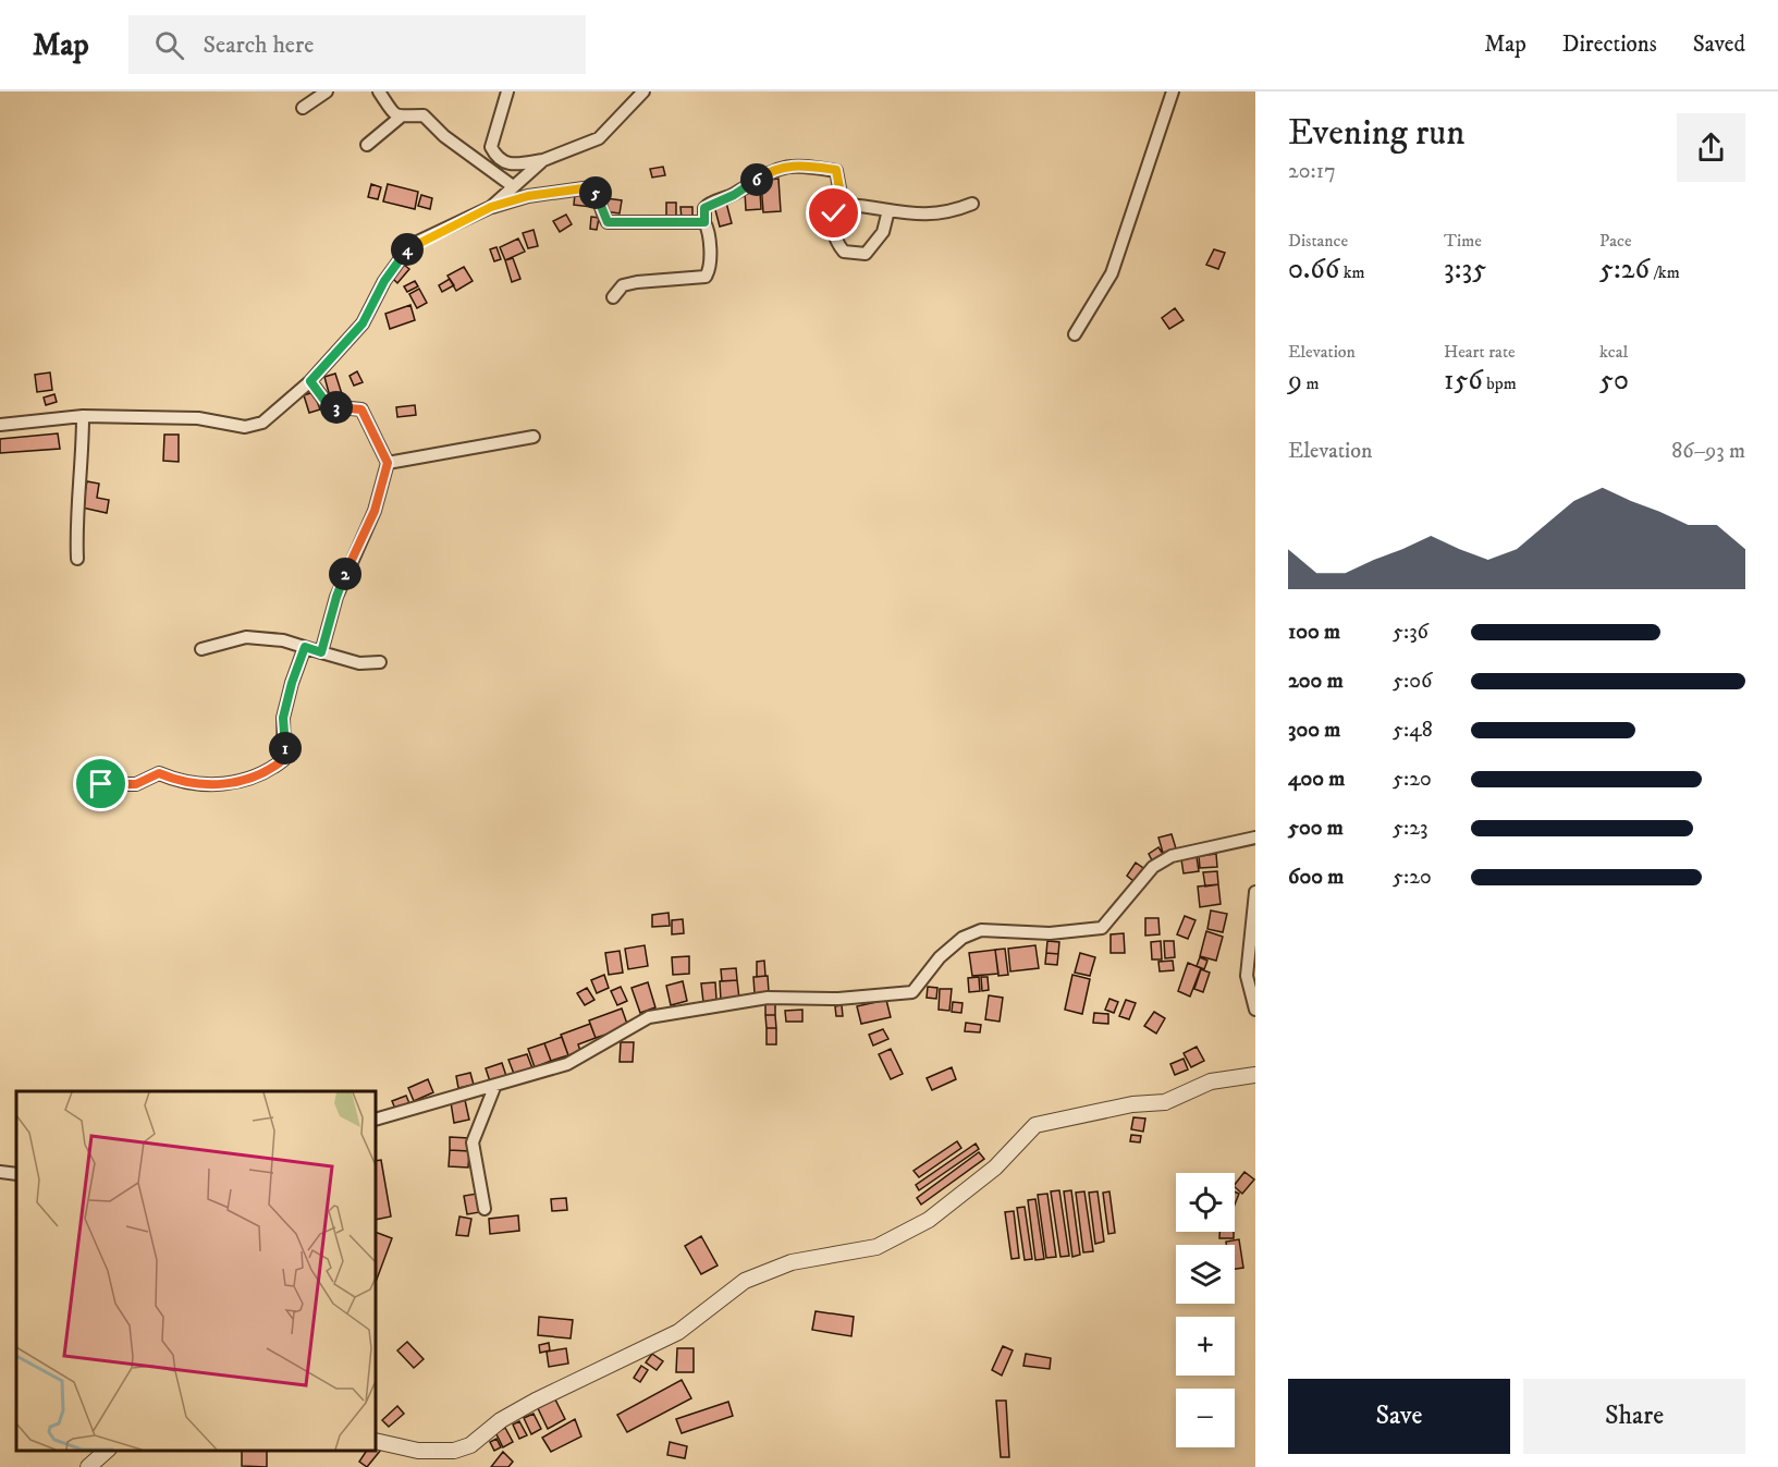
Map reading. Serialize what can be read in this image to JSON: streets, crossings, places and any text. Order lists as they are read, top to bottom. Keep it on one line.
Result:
{"page":{"header":"Map","search":"Search here","nav":["Map","Directions","Saved"],"heading":["Evening run","20:17"],"pins":["6","5","4","3","2","1"],"stats":[["Distance","0.66 km"],["Time","3:35"],["Pace","5:26 /km"],["Elevation","9 m"],["Heart rate","156 bpm"],["kcal","50"]],"chart":["Elevation","86–93 m"],"list":[{"name":"100 m","note":"5:36"},{"name":"200 m","note":"5:06"},{"name":"300 m","note":"5:48"},{"name":"400 m","note":"5:20"},{"name":"500 m","note":"5:23"},{"name":"600 m","note":"5:20"}],"map_buttons":["+","−"],"buttons":["Save","Share"]}}
